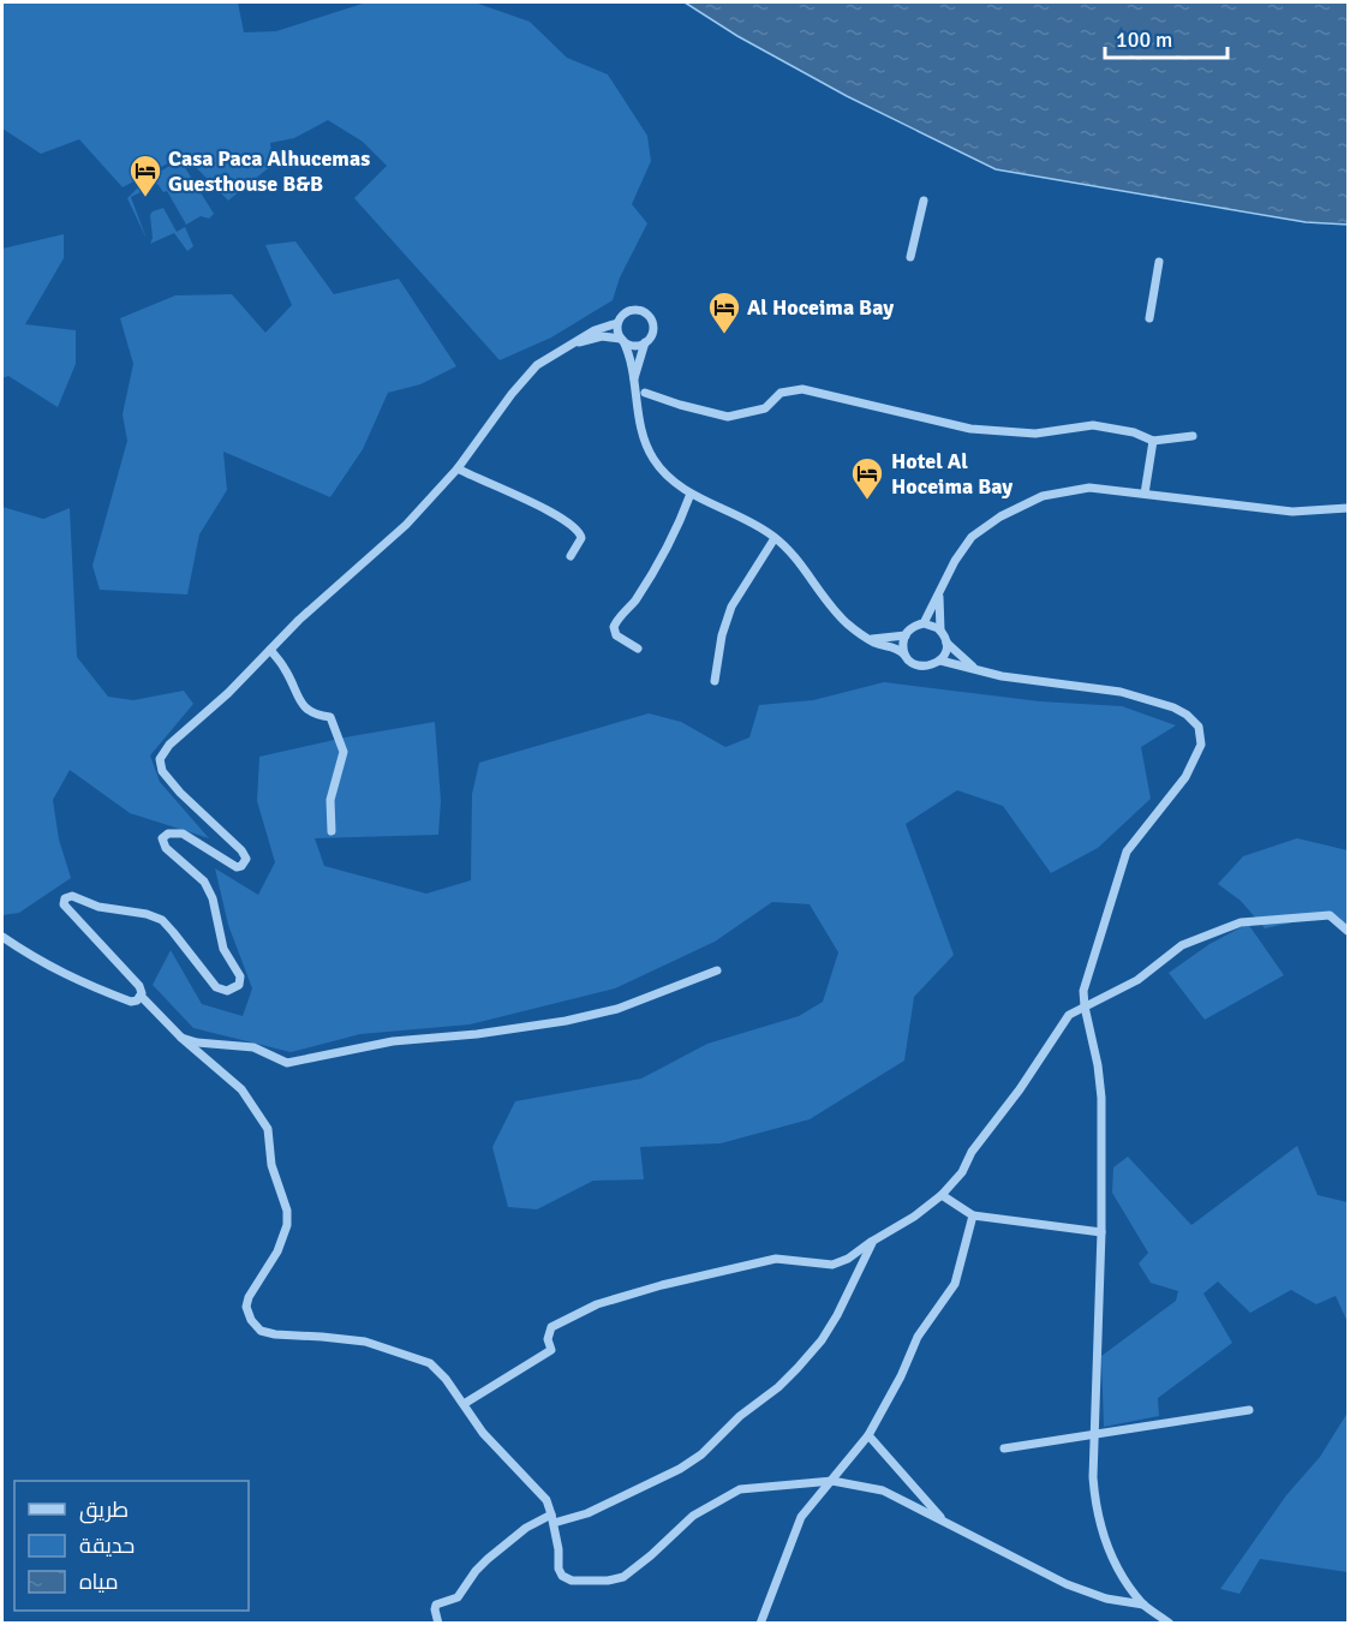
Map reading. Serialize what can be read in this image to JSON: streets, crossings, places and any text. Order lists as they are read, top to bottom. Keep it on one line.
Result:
{"places":{"hotel":["Casa Paca Alhucemas Guesthouse B&B","Al Hoceima Bay","Hotel Al Hoceima Bay"]},"legend":["طريق","حديقة","مياه"],"scale_bar":"100 m"}
